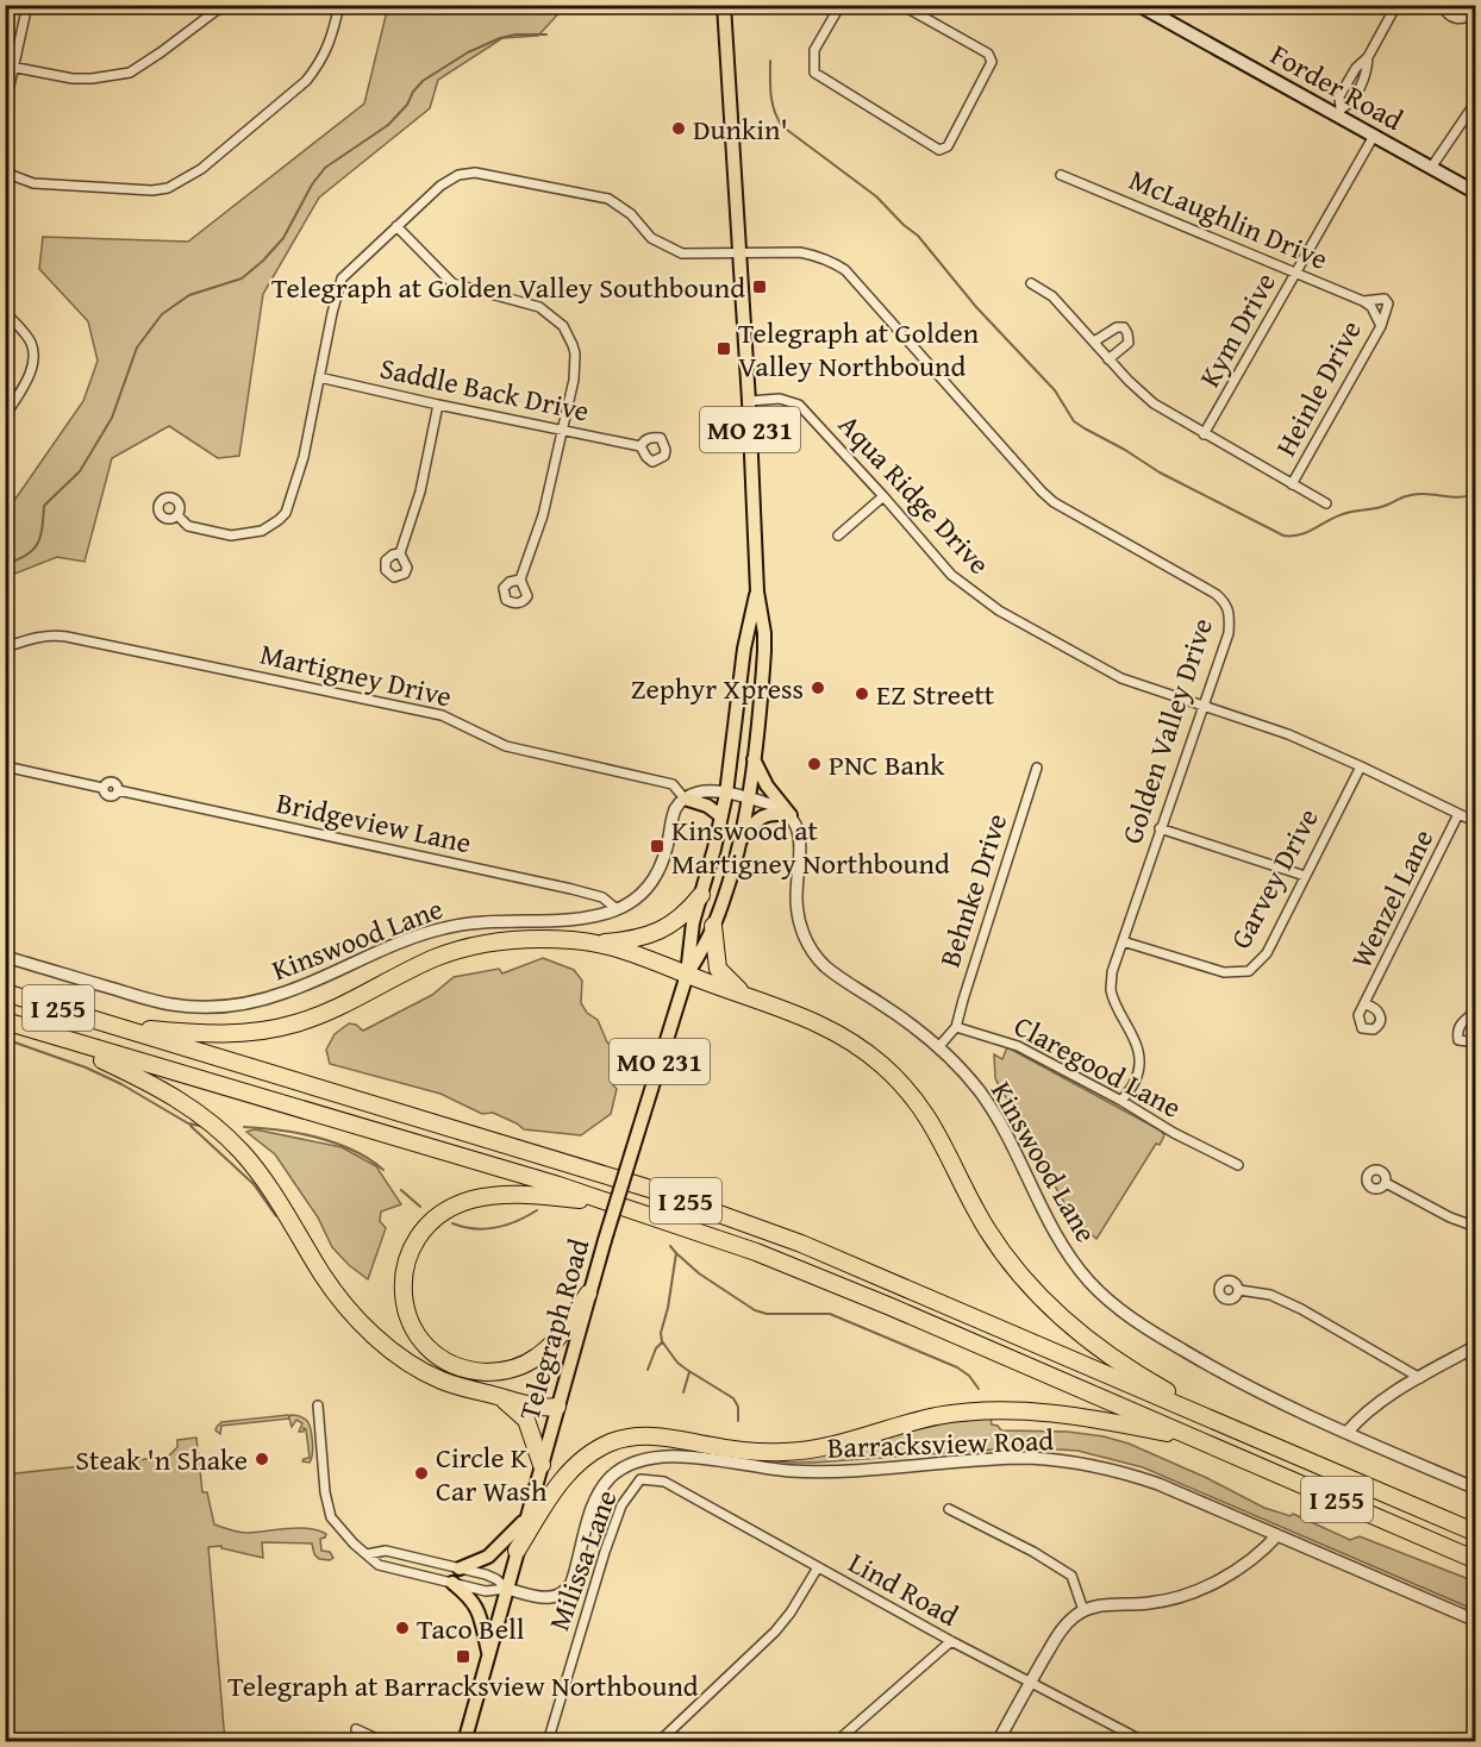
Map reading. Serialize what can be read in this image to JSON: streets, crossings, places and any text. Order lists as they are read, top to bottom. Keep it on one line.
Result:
{"streets":{"highway":["I 255"],"main road":["Forder Road","MO 231","Telegraph Road"],"street":["McLaughlin Drive","Kym Drive","Heinle Drive","Saddle Back Drive","Aqua Ridge Drive","Martigney Drive","Golden Valley Drive","Bridgeview Lane","Garvey Drive","Behnke Drive","Wenzel Lane","Kinswood Lane","Claregood Lane","Barracksview Road","Milissa Lane","Lind Road"]},"crossings":[["Forder Road","Kym Drive"],["McLaughlin Drive","Kym Drive"],["McLaughlin Drive","Heinle Drive"],["Saddle Back Drive","Golden Valley Drive"],["Aqua Ridge Drive","Golden Valley Drive"],["Aqua Ridge Drive","Garvey Drive"],["Aqua Ridge Drive","Wenzel Lane"],["Aqua Ridge Drive","Telegraph Road"],["Martigney Drive","Kinswood Lane"],["Golden Valley Drive","Garvey Drive"],["Golden Valley Drive","Claregood Lane"],["Golden Valley Drive","Telegraph Road"],["Bridgeview Lane","Kinswood Lane"],["Behnke Drive","Claregood Lane"],["Telegraph Road","Barracksview Road"],["Milissa Lane","Lind Road"]],"places":{"other":["Dunkin'","Zephyr Xpress","EZ Streett","PNC Bank","Steak 'n Shake","Circle K Car Wash","Taco Bell"],"transit":["Telegraph at Golden Valley Southbound","Telegraph at Golden Valley Northbound","Kinswood at Martigney Northbound","Telegraph at Barracksview Northbound"]}}
